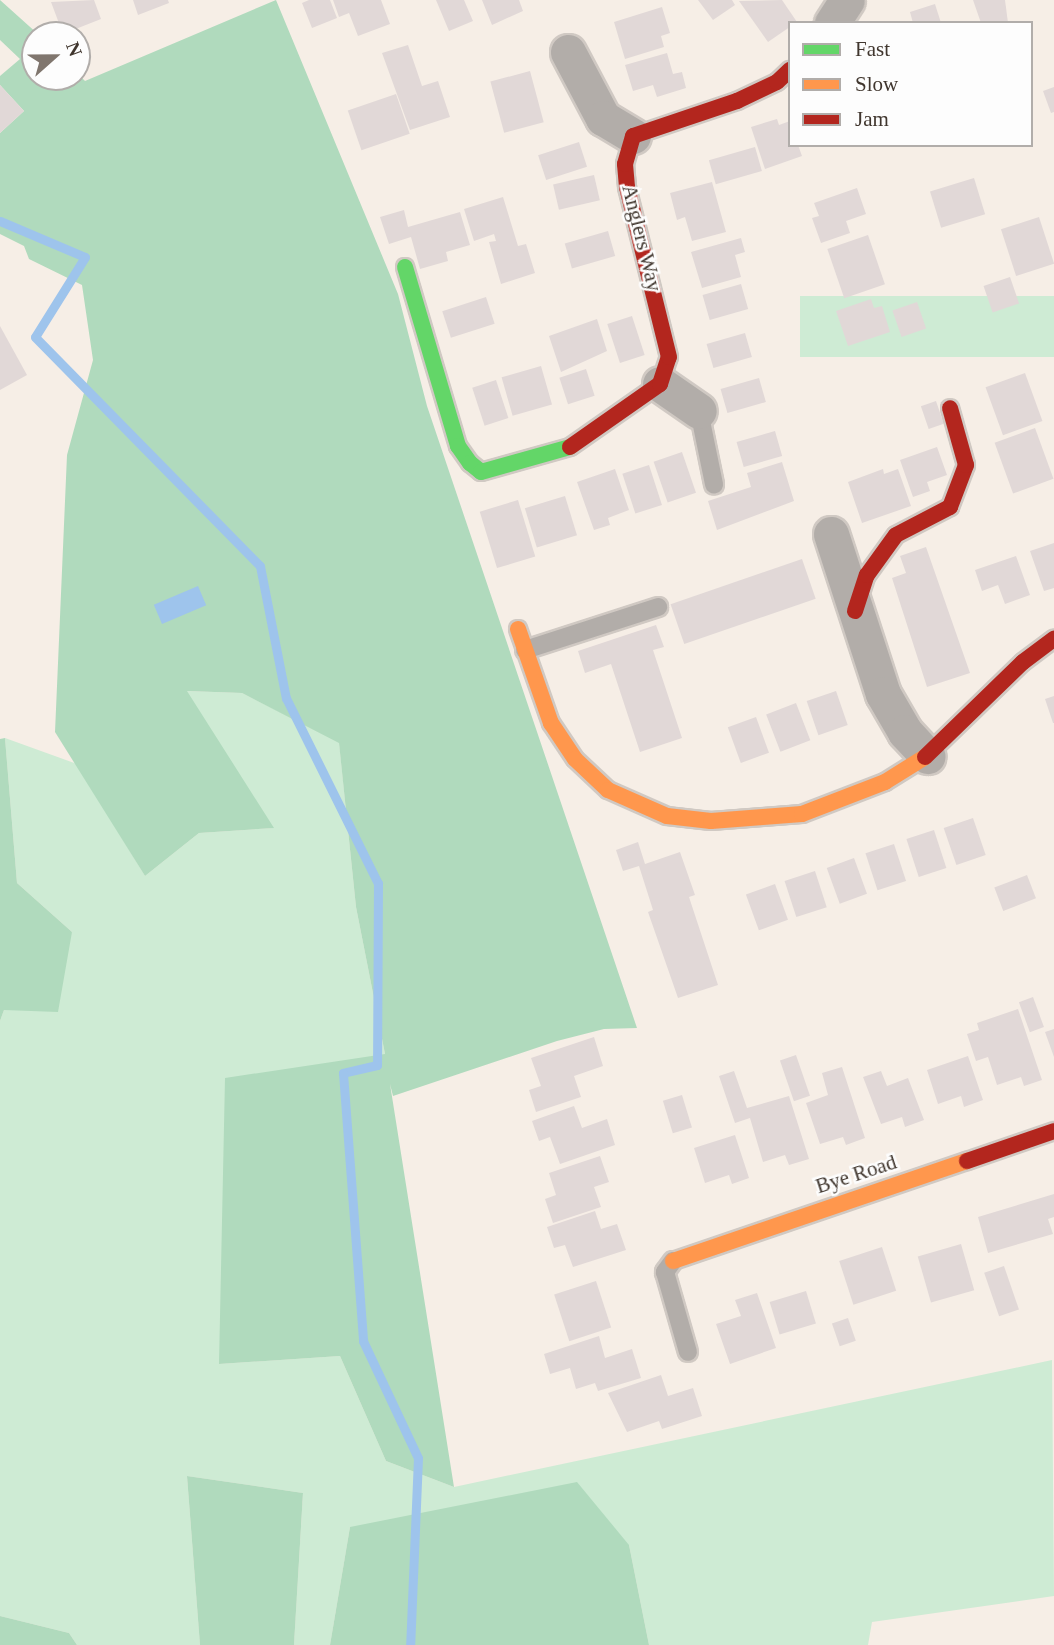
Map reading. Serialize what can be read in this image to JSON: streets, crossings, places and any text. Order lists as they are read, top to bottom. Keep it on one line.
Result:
{"streets":{"street":["Anglers Way","Bye Road"]},"legend":["Fast","Slow","Jam"],"north":"right"}
